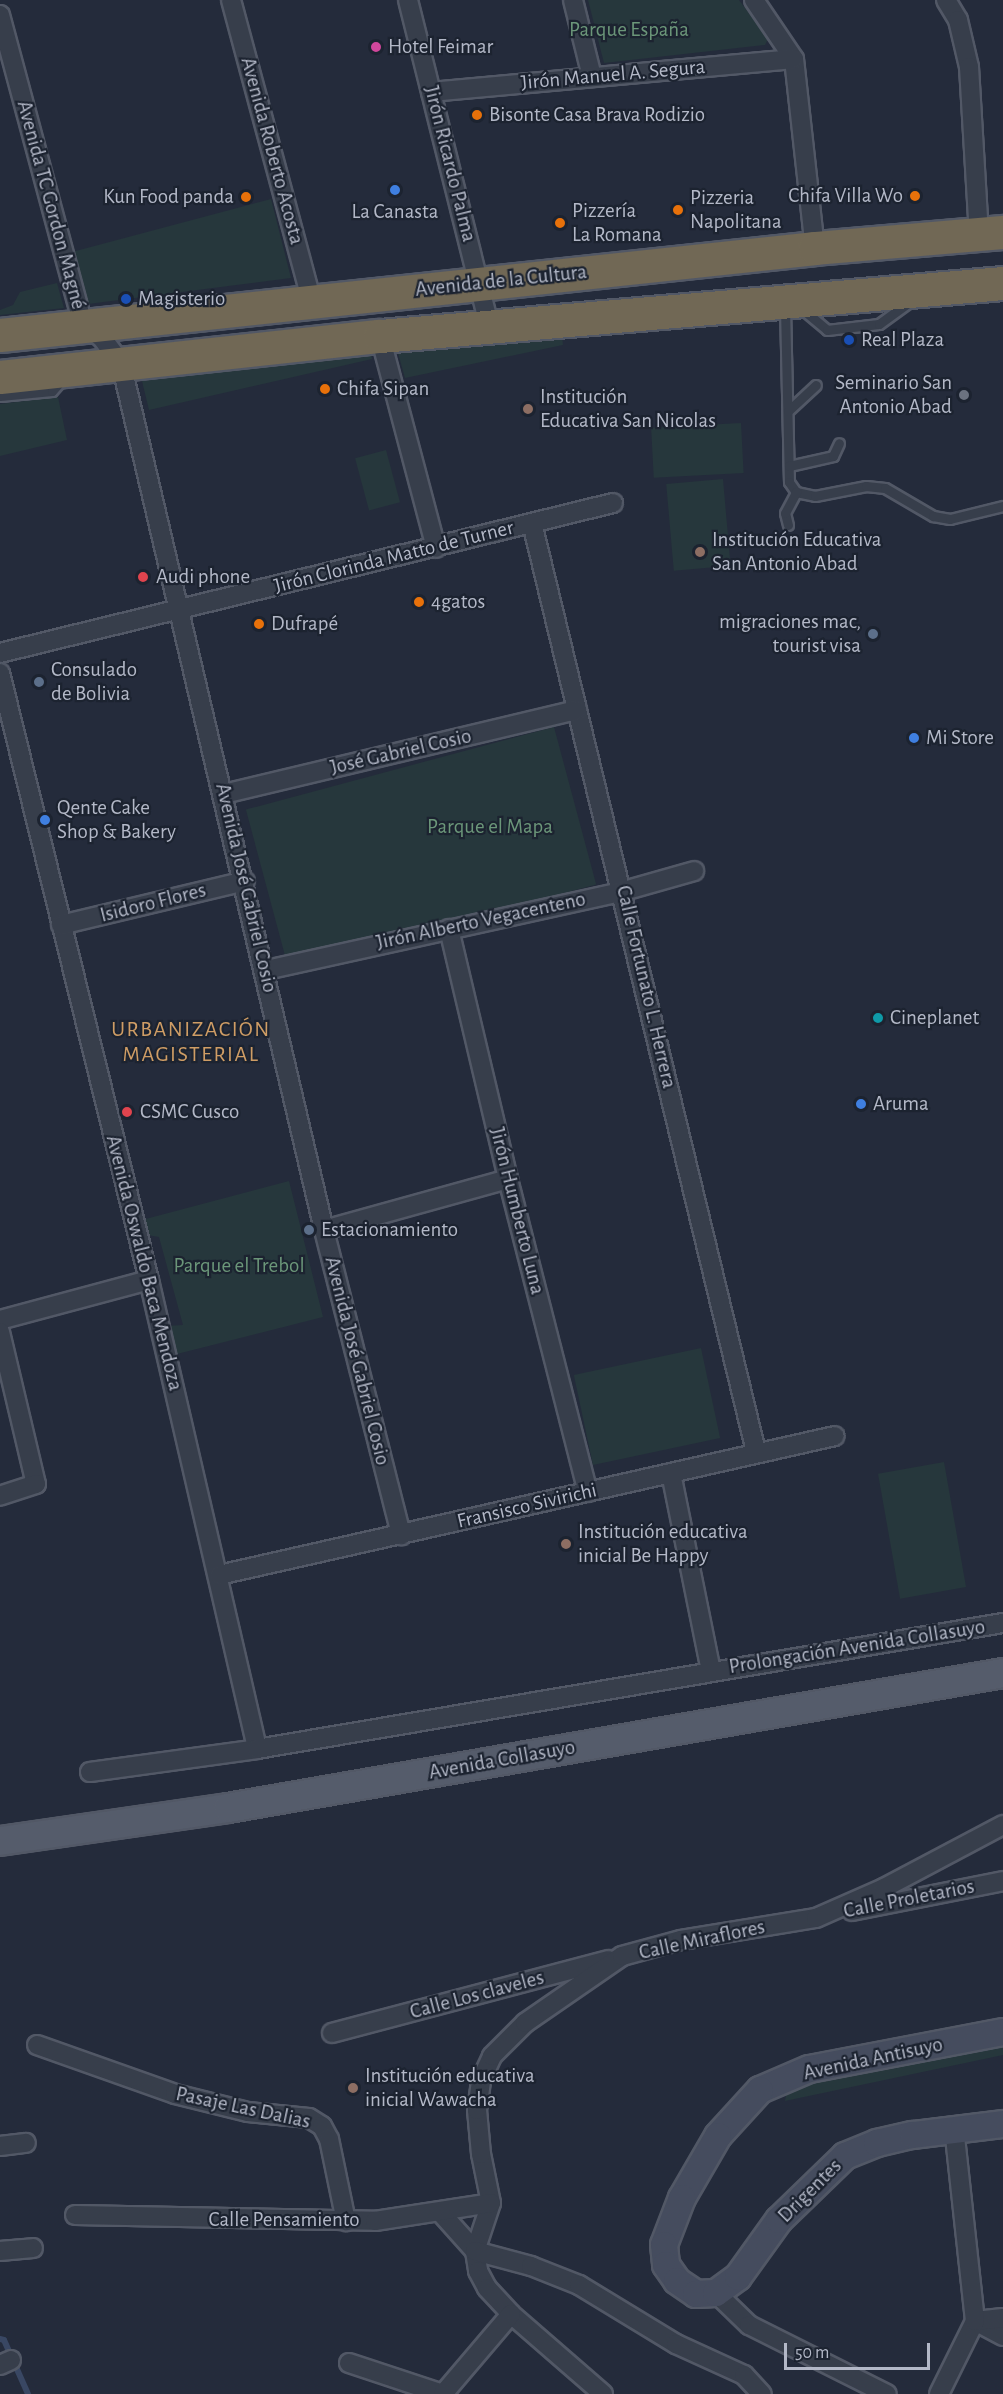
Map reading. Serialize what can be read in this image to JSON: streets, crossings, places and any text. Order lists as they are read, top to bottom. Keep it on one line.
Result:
{"streets":{"highway":["Avenida de la Cultura"],"main road":["Avenida Collasuyo"],"street":["Jirón Manuel A. Segura","Avenida Roberto Acosta","Jirón Ricardo Palma","Avenida TC Gordon Magné","Jirón Clorinda Matto de Turner","José Gabriel Cosio","Avenida José Gabriel Cosio","Isidoro Flores","Jirón Alberto Vegacenteno","Calle Fortunato L. Herrera","Jirón Humberto Luna","Avenida Oswaldo Baca Mendoza","Fransisco Sivirichi","Prolongación Avenida Collasuyo","Calle Proletarios","Calle Miraflores","Calle Los claveles","Avenida Antisuyo","Pasaje Las Dalias","Drigentes","Calle Pensamiento"]},"crossings":[["Jirón Manuel A. Segura","Jirón Ricardo Palma"],["Avenida Roberto Acosta","Avenida de la Cultura"],["Jirón Ricardo Palma","Avenida de la Cultura"],["Avenida TC Gordon Magné","Avenida de la Cultura"],["Avenida TC Gordon Magné","Avenida José Gabriel Cosio"],["Avenida de la Cultura","Avenida José Gabriel Cosio"],["Jirón Clorinda Matto de Turner","Avenida José Gabriel Cosio"],["Jirón Clorinda Matto de Turner","Calle Fortunato L. Herrera"],["José Gabriel Cosio","Avenida José Gabriel Cosio"],["José Gabriel Cosio","Calle Fortunato L. Herrera"],["Avenida José Gabriel Cosio","Isidoro Flores"],["Avenida José Gabriel Cosio","Jirón Alberto Vegacenteno"],["Avenida José Gabriel Cosio","Fransisco Sivirichi"],["Isidoro Flores","Avenida Oswaldo Baca Mendoza"],["Jirón Alberto Vegacenteno","Calle Fortunato L. Herrera"],["Jirón Alberto Vegacenteno","Jirón Humberto Luna"],["Calle Fortunato L. Herrera","Fransisco Sivirichi"],["Jirón Humberto Luna","Fransisco Sivirichi"],["Avenida Oswaldo Baca Mendoza","Fransisco Sivirichi"],["Avenida Oswaldo Baca Mendoza","Prolongación Avenida Collasuyo"],["Calle Proletarios","Calle Miraflores"],["Calle Miraflores","Calle Los claveles"],["Calle Miraflores","Calle Pensamiento"],["Avenida Antisuyo","Drigentes"],["Pasaje Las Dalias","Calle Pensamiento"]],"districts":["URBANIZACIÓN MAGISTERIAL"],"parks":["Parque España","Parque el Mapa","Parque el Trebol"],"places":["Hotel Feimar","Bisonte Casa Brava Rodizio","La Canasta","Chifa Villa Wo","Kun Food panda","Pizzeria Napolitana","Pizzería La Romana","Magisterio","Real Plaza","Chifa Sipan","Seminario San Antonio Abad","Institución Educativa San Nicolas","Institución Educativa San Antonio Abad","Audi phone","4gatos","Dufrapé","migraciones mac, tourist visa","Consulado de Bolivia","Mi Store","Qente Cake Shop & Bakery","Cineplanet","Aruma","CSMC Cusco","Estacionamiento","Institución educativa inicial Be Happy","Institución educativa inicial Wawacha"],"scale_bar":"50 m"}
